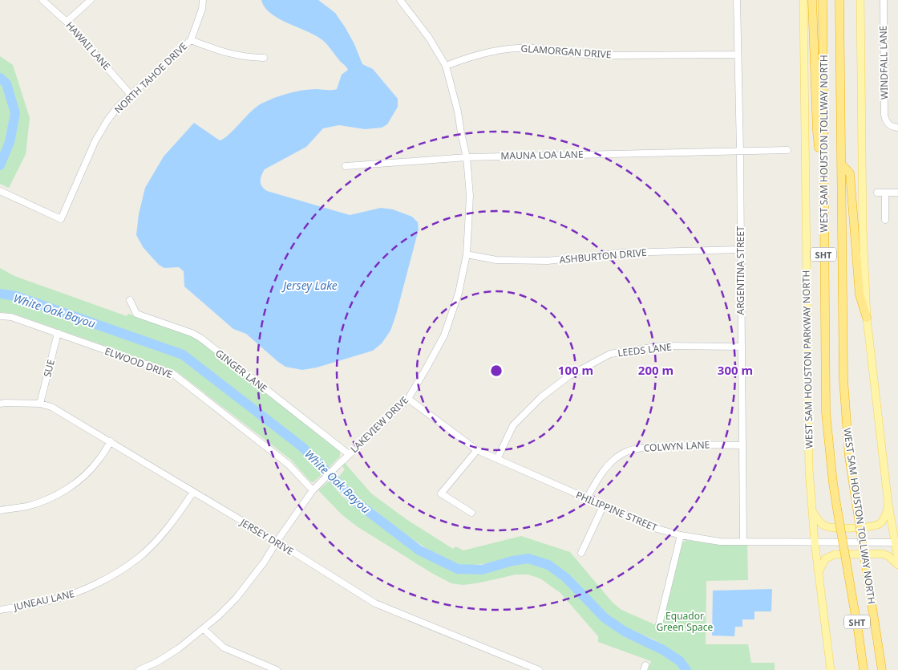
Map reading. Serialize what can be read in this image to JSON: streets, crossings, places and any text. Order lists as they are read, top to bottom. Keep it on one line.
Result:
{"streets":{"highway":["WEST SAM HOUSTON TOLLWAY NORTH","SHT"],"main road":["WEST SAM HOUSTON PARKWAY NORTH"],"street":["HAWAII LANE","GLAMORGAN DRIVE","WINDFALL LANE","NORTH TAHOE DRIVE","MAUNA LOA LANE","ASHBURTON DRIVE","ARGENTINA STREET","LEEDS LANE","ELWOOD DRIVE","SUE","GINGER LANE","LAKEVIEW DRIVE","COLWYN LANE","PHILIPPINE STREET","JERSEY DRIVE","JUNEAU LANE"]},"crossings":[["HAWAII LANE","NORTH TAHOE DRIVE"],["GLAMORGAN DRIVE","ARGENTINA STREET"],["GLAMORGAN DRIVE","LAKEVIEW DRIVE"],["MAUNA LOA LANE","ARGENTINA STREET"],["MAUNA LOA LANE","LAKEVIEW DRIVE"],["ASHBURTON DRIVE","ARGENTINA STREET"],["ASHBURTON DRIVE","LAKEVIEW DRIVE"],["ARGENTINA STREET","LEEDS LANE"],["ARGENTINA STREET","COLWYN LANE"],["ARGENTINA STREET","PHILIPPINE STREET"],["LEEDS LANE","PHILIPPINE STREET"],["WEST SAM HOUSTON PARKWAY NORTH","PHILIPPINE STREET"],["ELWOOD DRIVE","SUE"],["ELWOOD DRIVE","LAKEVIEW DRIVE"],["SUE","JERSEY DRIVE"],["GINGER LANE","LAKEVIEW DRIVE"],["LAKEVIEW DRIVE","PHILIPPINE STREET"],["LAKEVIEW DRIVE","JERSEY DRIVE"],["COLWYN LANE","PHILIPPINE STREET"],["JERSEY DRIVE","JUNEAU LANE"]],"water":["Jersey Lake","White Oak Bayou"],"parks":["Equador Green Space"],"rings":["100 m","200 m","300 m"]}
